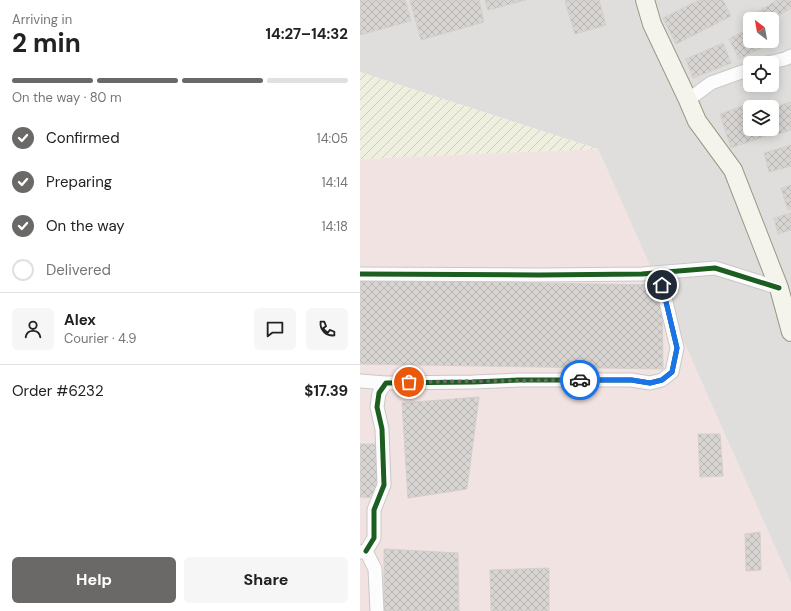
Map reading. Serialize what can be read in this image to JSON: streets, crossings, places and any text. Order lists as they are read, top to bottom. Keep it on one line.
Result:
{"north":"top left","page":{"heading":["2 min","Arriving in","14:27–14:32"],"panel":["Alex","Courier · 4.9","Order #6232","$17.39"],"bar":"On the way · 80 m","list":[["Confirmed","14:05"],["Preparing","14:14"],["On the way","14:18"],"Delivered"],"buttons":["Help","Share"]}}
